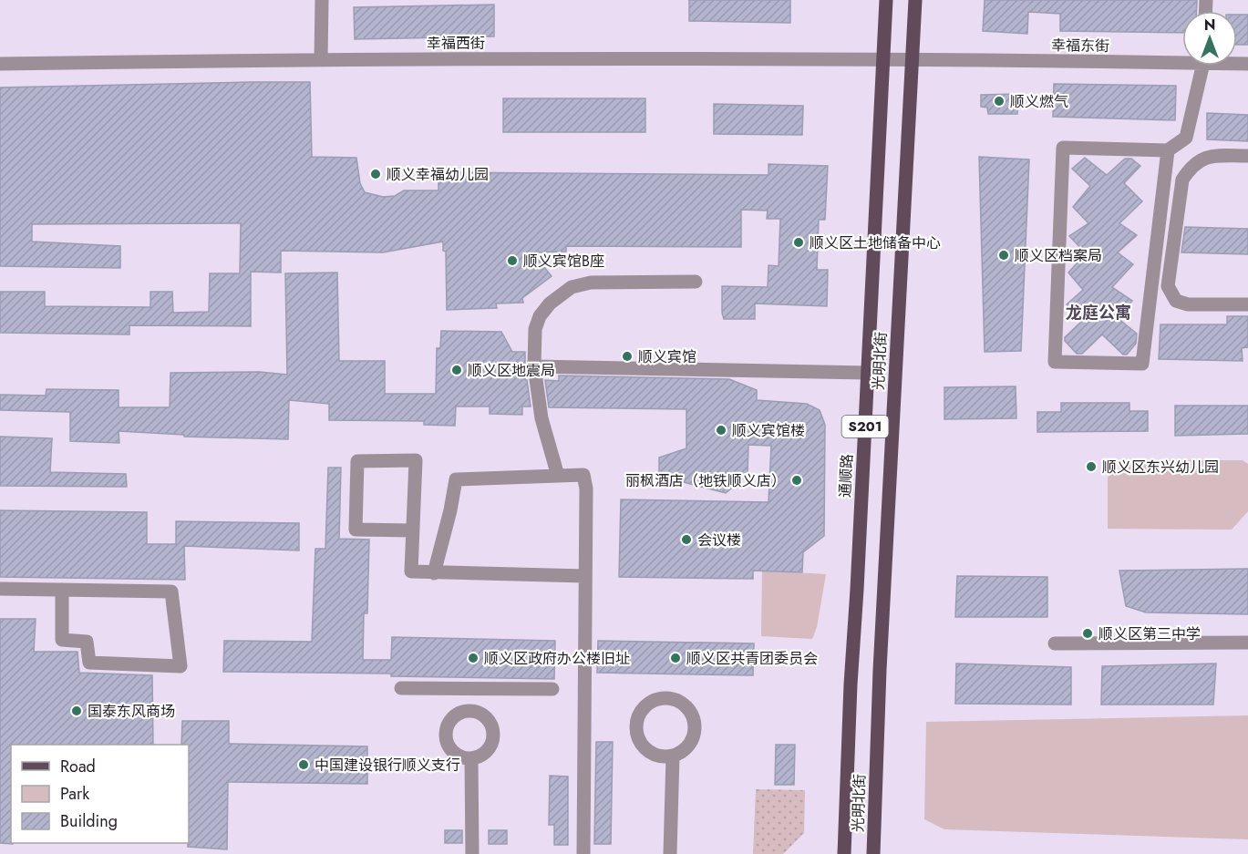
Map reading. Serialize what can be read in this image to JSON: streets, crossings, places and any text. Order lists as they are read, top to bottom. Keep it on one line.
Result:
{"streets":{"main road":["光明北街","S201","通顺路"],"street":["幸福西街","幸福东街"]},"crossings":[["幸福西街","幸福东街"],["幸福西街","光明北街"],["幸福西街","通顺路"],["幸福东街","光明北街"]],"districts":["龙庭公寓"],"places":["顺义燃气","顺义幸福幼儿园","顺义区土地储备中心","顺义区档案局","顺义宾馆B座","顺义宾馆","顺义区地震局","顺义宾馆楼","顺义区东兴幼儿园","丽枫酒店（地铁顺义店）","会议楼","顺义区第三中学","顺义区政府办公楼旧址","顺义区共青团委员会","国泰东风商场","中国建设银行顺义支行"],"legend":["Road","Park","Building"],"north":"top"}
